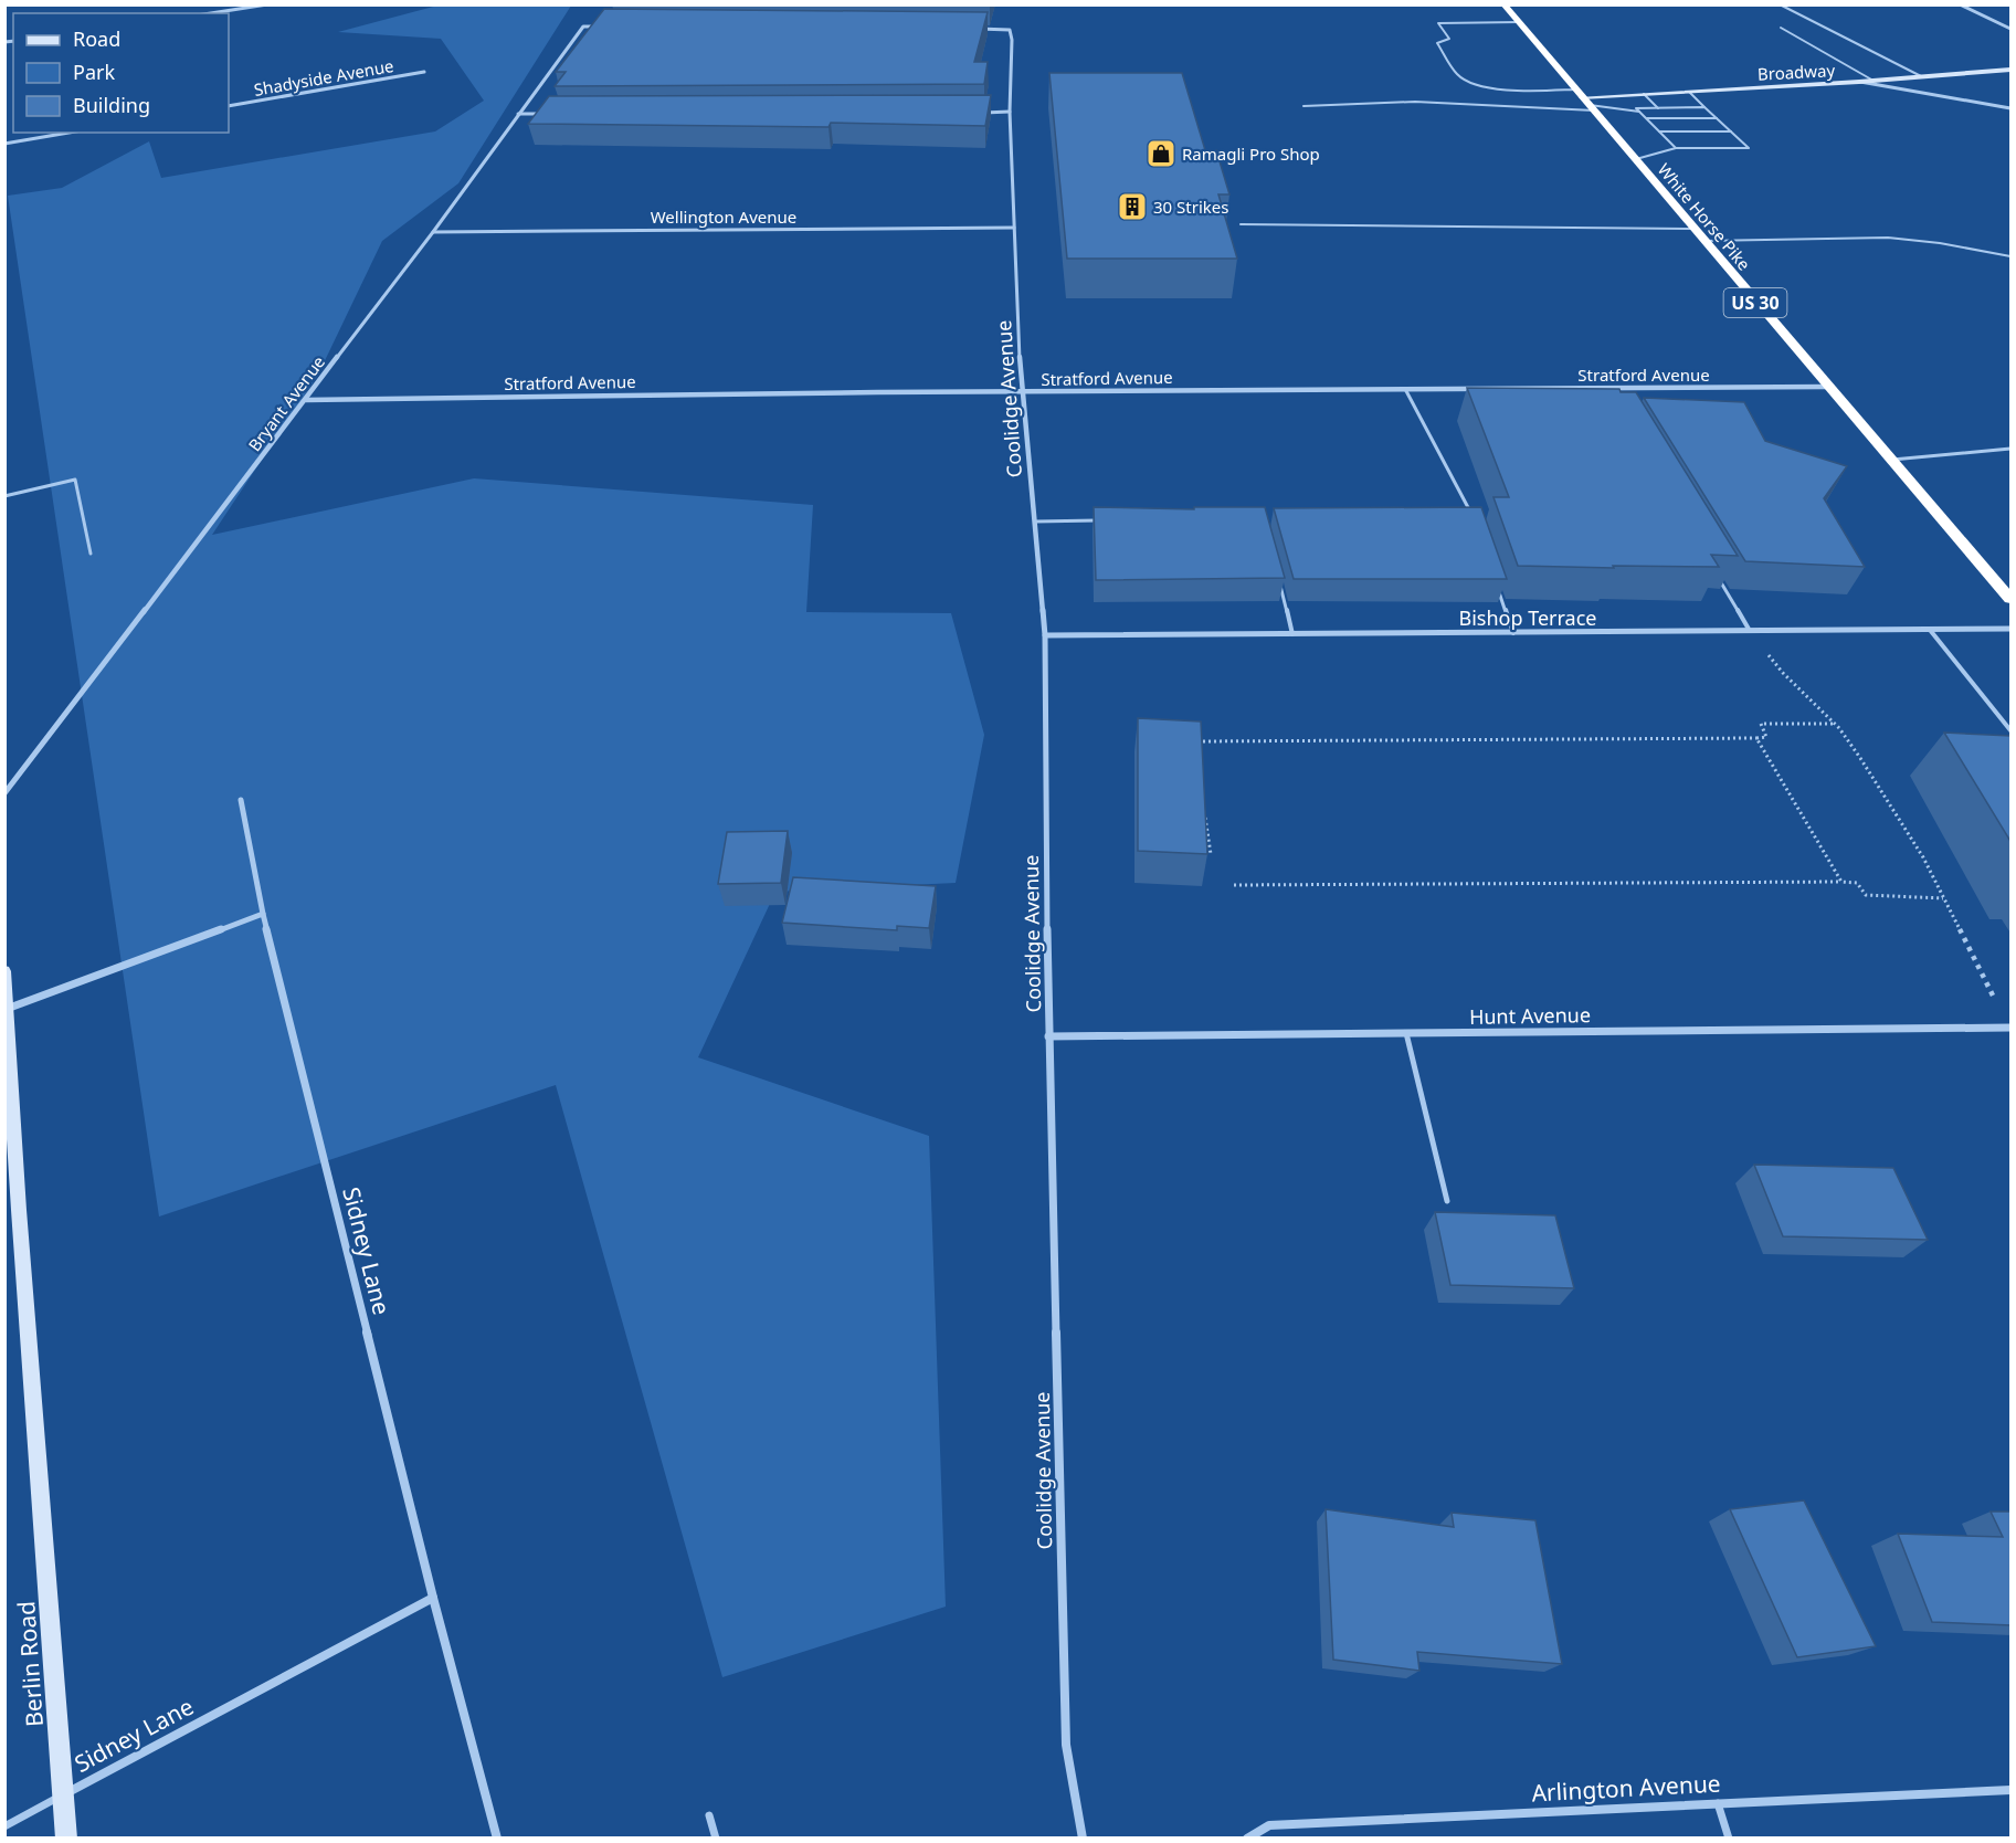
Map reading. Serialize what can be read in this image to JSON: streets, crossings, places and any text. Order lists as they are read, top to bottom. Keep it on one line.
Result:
{"streets":{"highway":["White Horse Pike","US 30"],"street":["Broadway","Shadyside Avenue","Wellington Avenue","Stratford Avenue","Coolidge Avenue","Bryant Avenue","Bishop Terrace","Hunt Avenue","Sidney Lane","Berlin Road","Arlington Avenue"]},"crossings":[["Broadway","White Horse Pike"],["Wellington Avenue","Coolidge Avenue"],["Wellington Avenue","Bryant Avenue"],["White Horse Pike","Stratford Avenue"],["Stratford Avenue","Coolidge Avenue"],["Stratford Avenue","Bryant Avenue"],["Coolidge Avenue","Bishop Terrace"],["Coolidge Avenue","Hunt Avenue"],["Sidney Lane","Berlin Road"]],"places":{"shop":["Ramagli Pro Shop"],"building":["30 Strikes"]},"legend":["Road","Park","Building"]}
